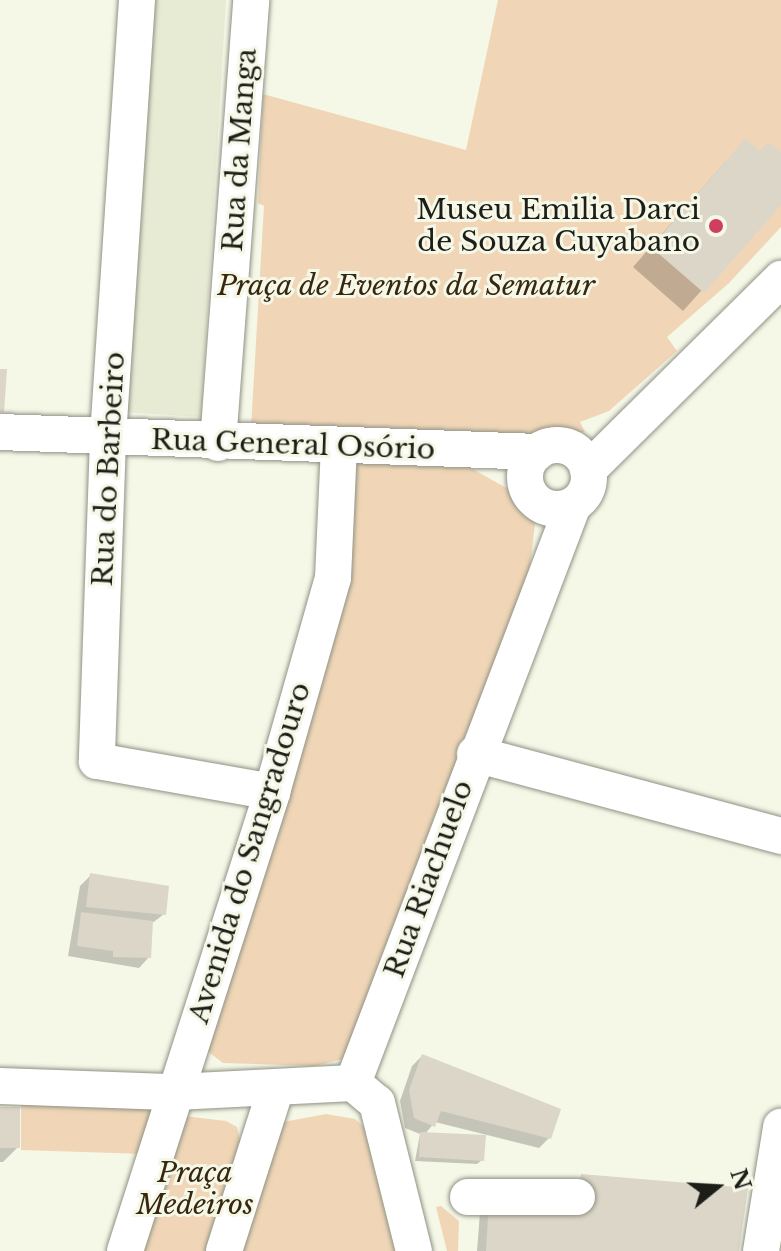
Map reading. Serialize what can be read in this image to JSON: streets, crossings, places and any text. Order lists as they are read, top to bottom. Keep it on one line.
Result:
{"streets":{"street":["Rua da Manga","Rua General Osório","Rua do Barbeiro","Avenida do Sangradouro","Rua Riachuelo"]},"crossings":[["Rua da Manga","Rua General Osório"],["Rua General Osório","Rua do Barbeiro"],["Rua General Osório","Avenida do Sangradouro"],["Rua do Barbeiro","Avenida do Sangradouro"]],"parks":["Praça de Eventos da Sematur","Praça Medeiros"],"places":["Museu Emilia Darci de Souza Cuyabano"],"north":"right"}
